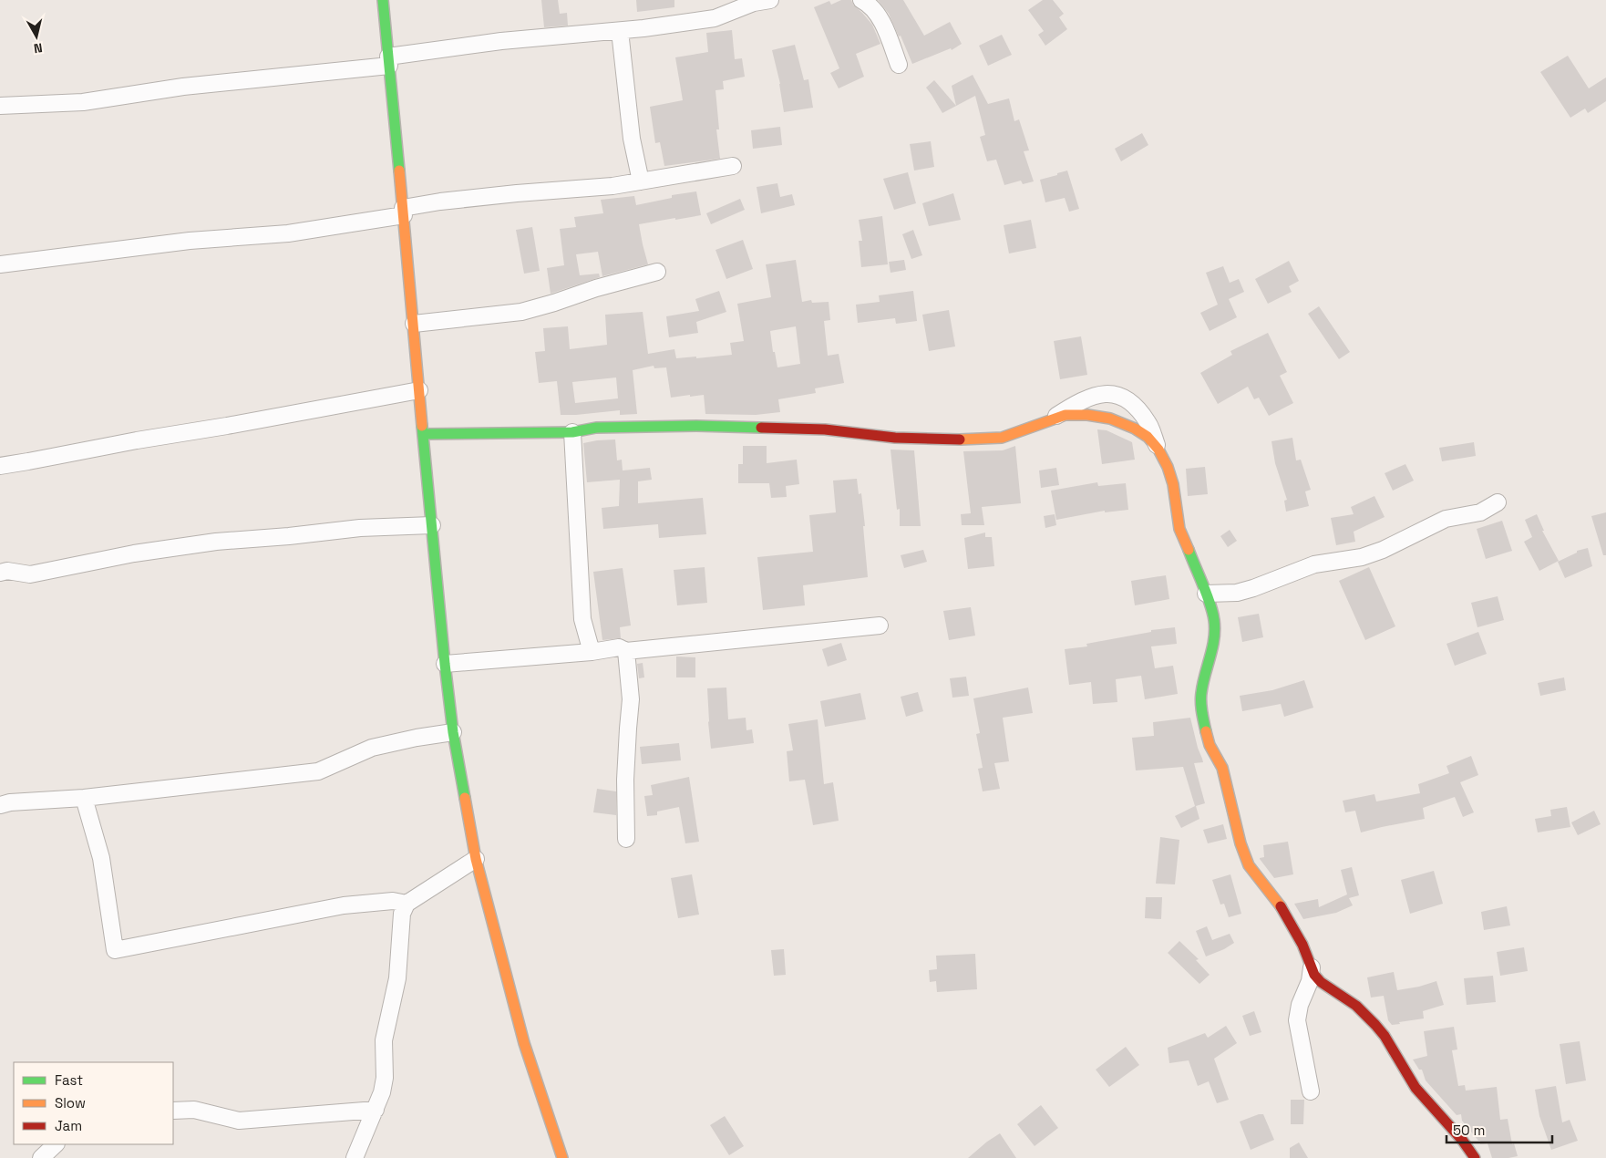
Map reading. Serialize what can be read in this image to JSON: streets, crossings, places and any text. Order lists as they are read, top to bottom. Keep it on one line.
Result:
{"legend":["Fast","Slow","Jam"],"scale_bar":"50 m","north":"bottom"}
